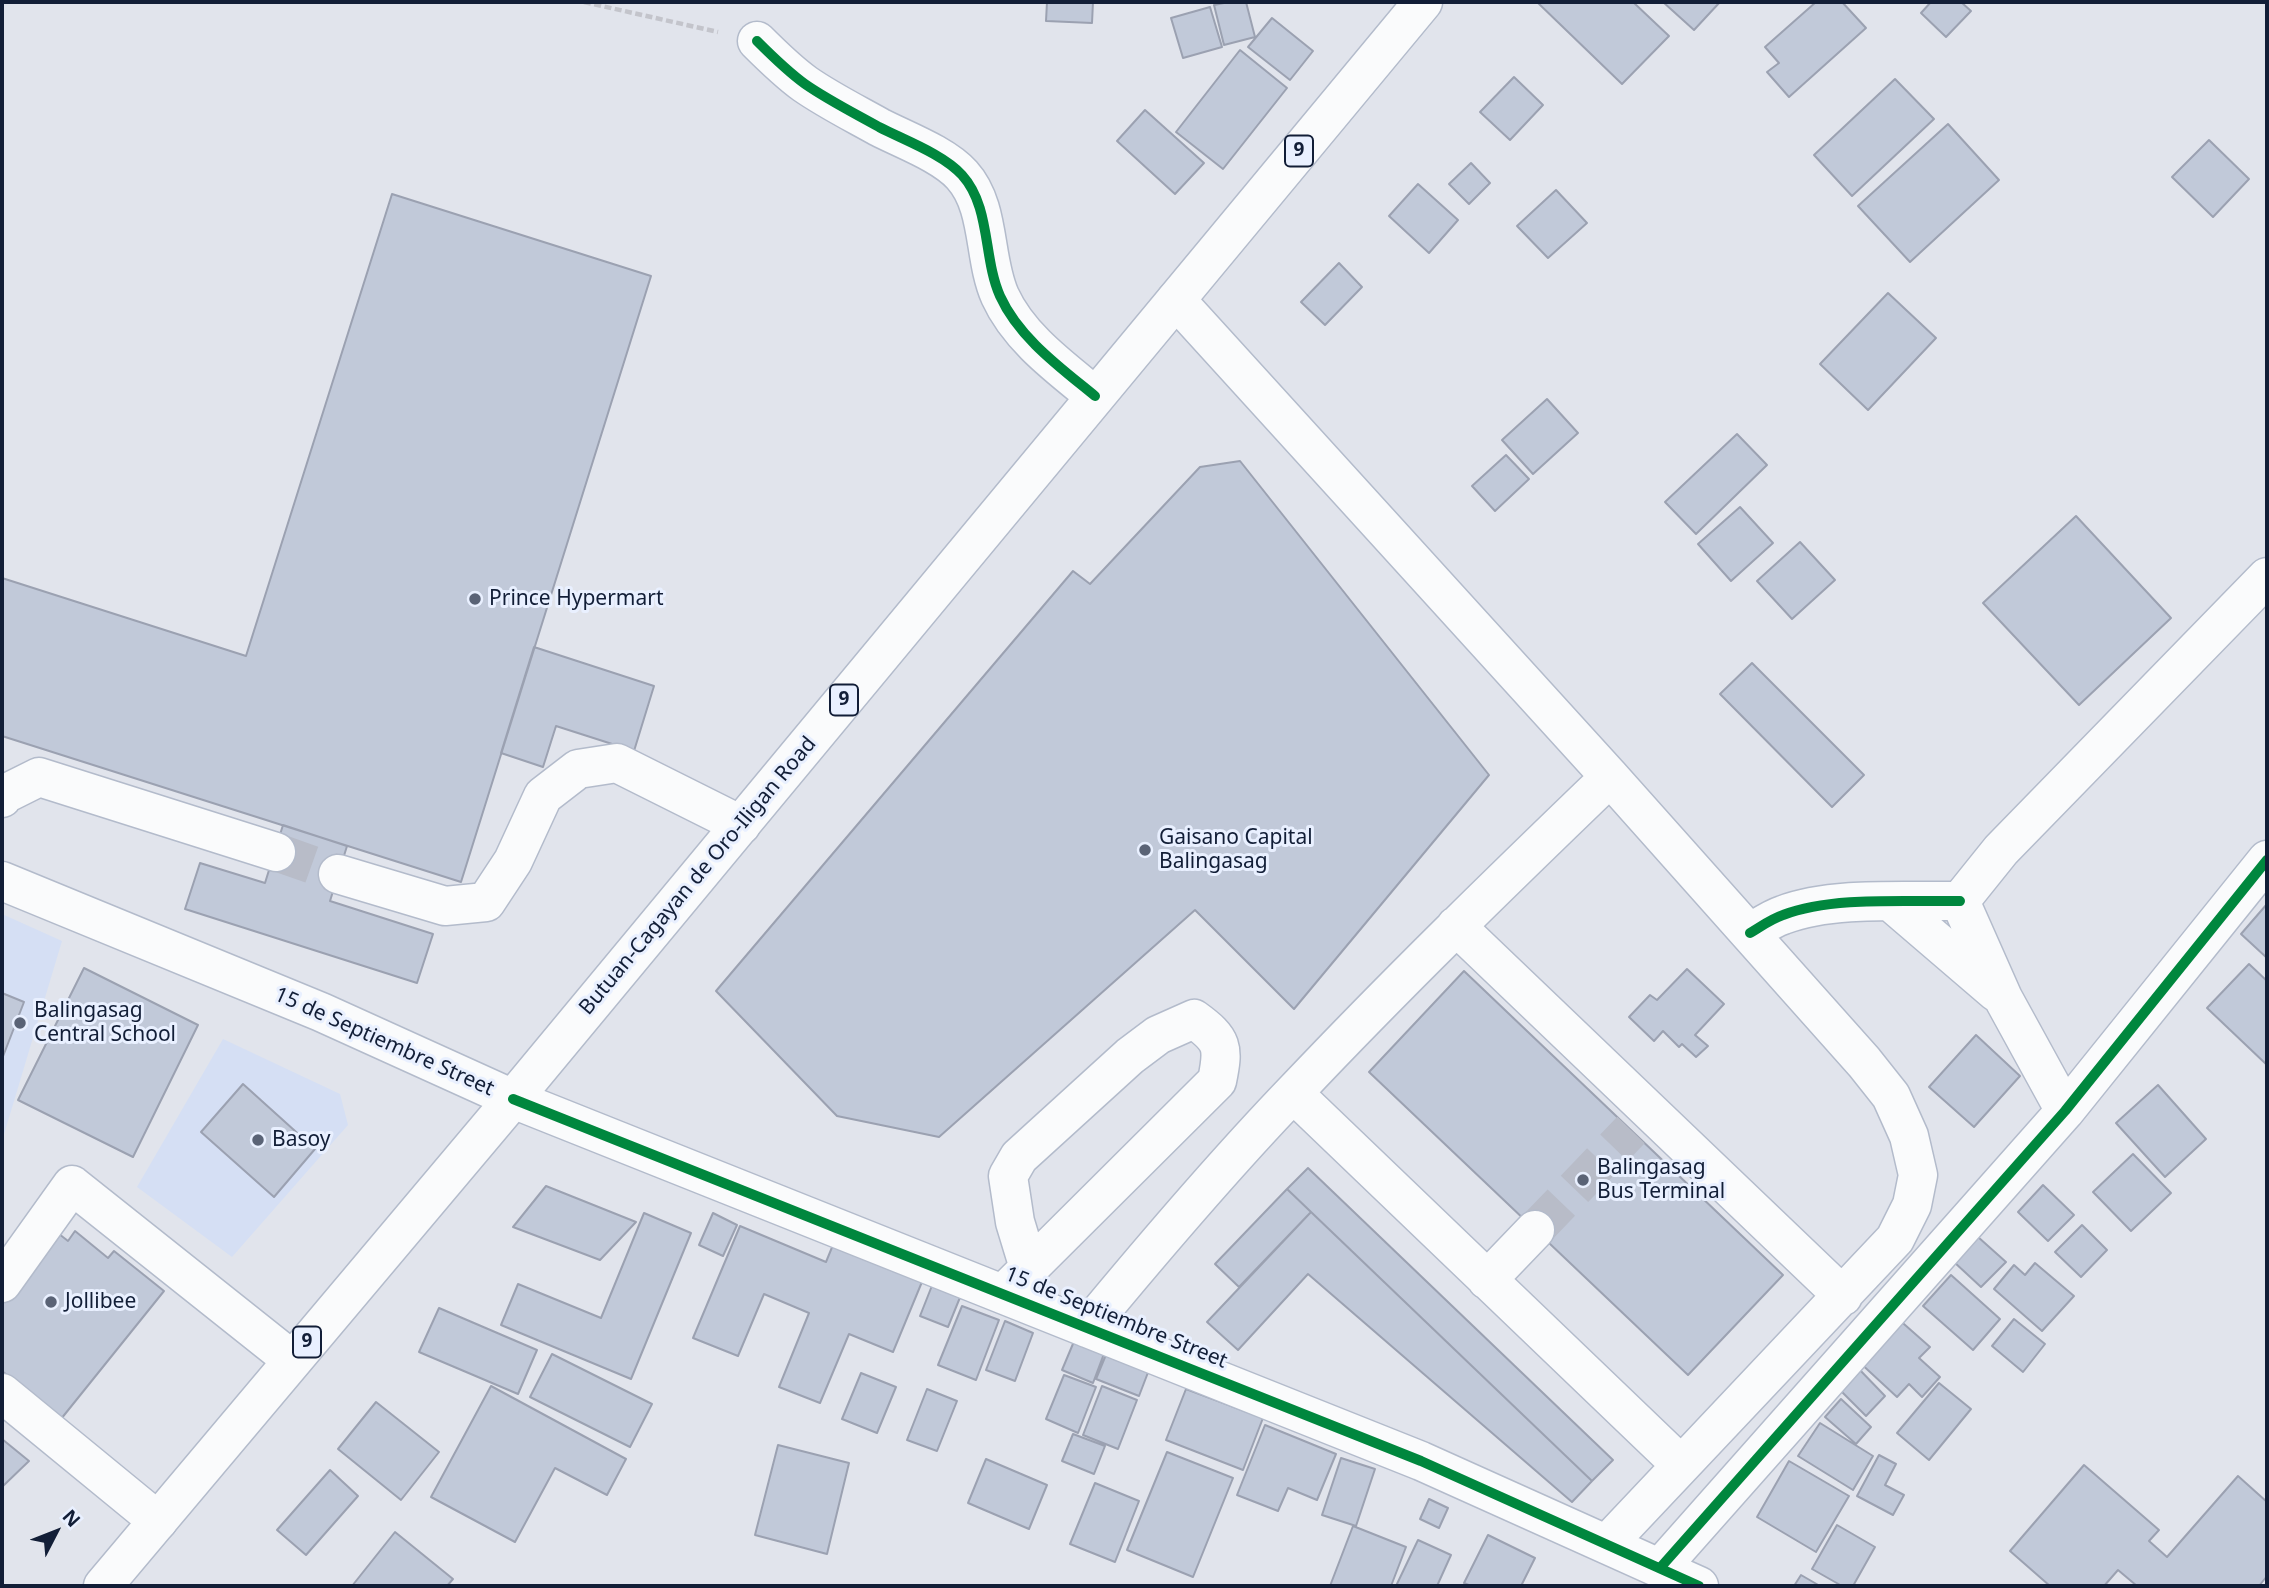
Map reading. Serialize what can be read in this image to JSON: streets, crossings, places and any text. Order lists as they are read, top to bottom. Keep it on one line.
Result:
{"streets":{"main road":["9","Butuan-Cagayan de Oro-Iligan Road","15 de Septiembre Street"]},"crossings":[["Butuan-Cagayan de Oro-Iligan Road","15 de Septiembre Street"]],"places":["Prince Hypermart","Gaisano Capital Balingasag","Balingasag Central School","Basoy","Balingasag Bus Terminal","Jollibee"],"north":"top right"}
